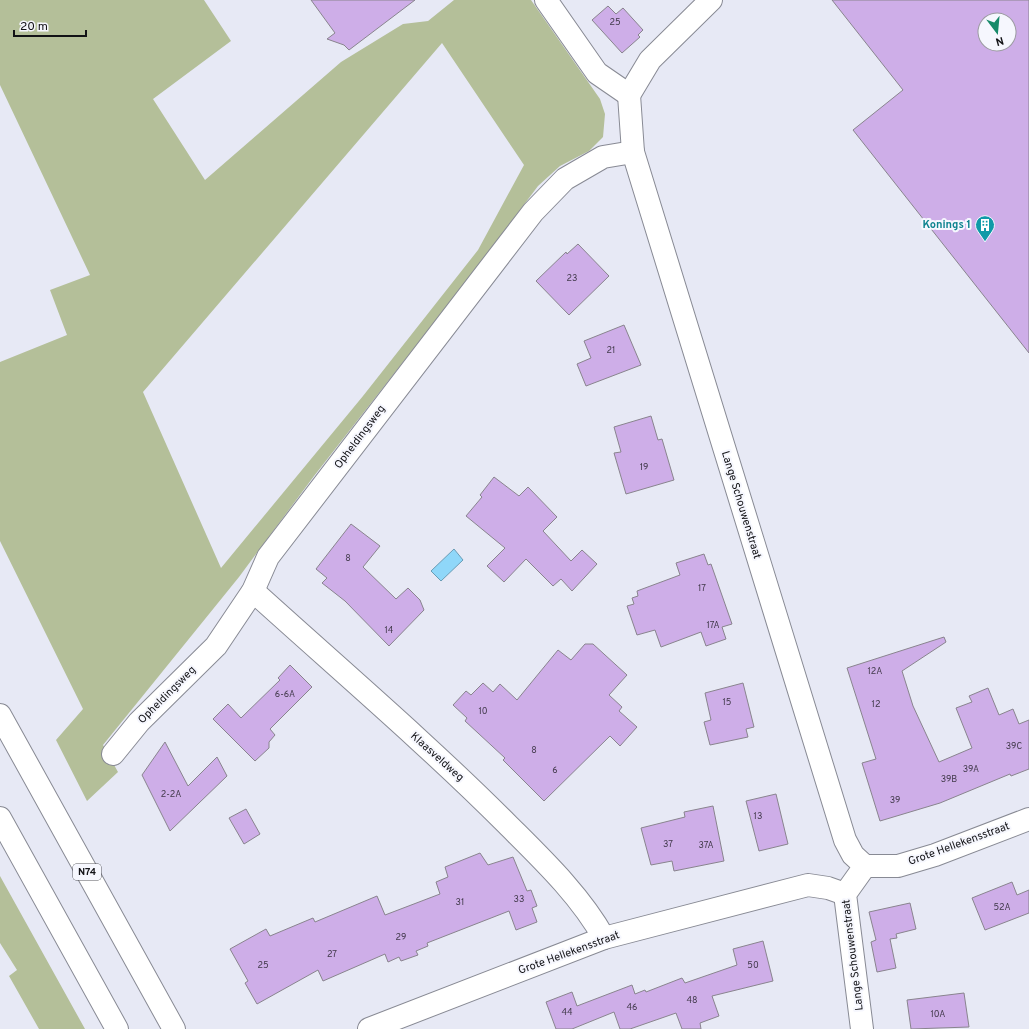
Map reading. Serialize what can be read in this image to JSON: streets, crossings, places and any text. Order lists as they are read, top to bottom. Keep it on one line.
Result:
{"streets":{"main road":["Opheldingsweg","Lange Schouwenstraat","Klaasveldweg","Grote Hellekensstraat","N74"]},"crossings":[["Opheldingsweg","Lange Schouwenstraat"],["Opheldingsweg","Klaasveldweg"],["Lange Schouwenstraat","Grote Hellekensstraat"],["Klaasveldweg","Grote Hellekensstraat"]],"places":{"building":["Konings 1"]},"house_numbers":["25","23","21","19","8","17","17A","14","12A","6-6A","15","12","10","39C","8","39A","6","39B","2-2A","39","13","37","37A","33","31","52A","29","27","25","50","48","46","44","10A"],"scale_bar":"20 m","north":"bottom"}
